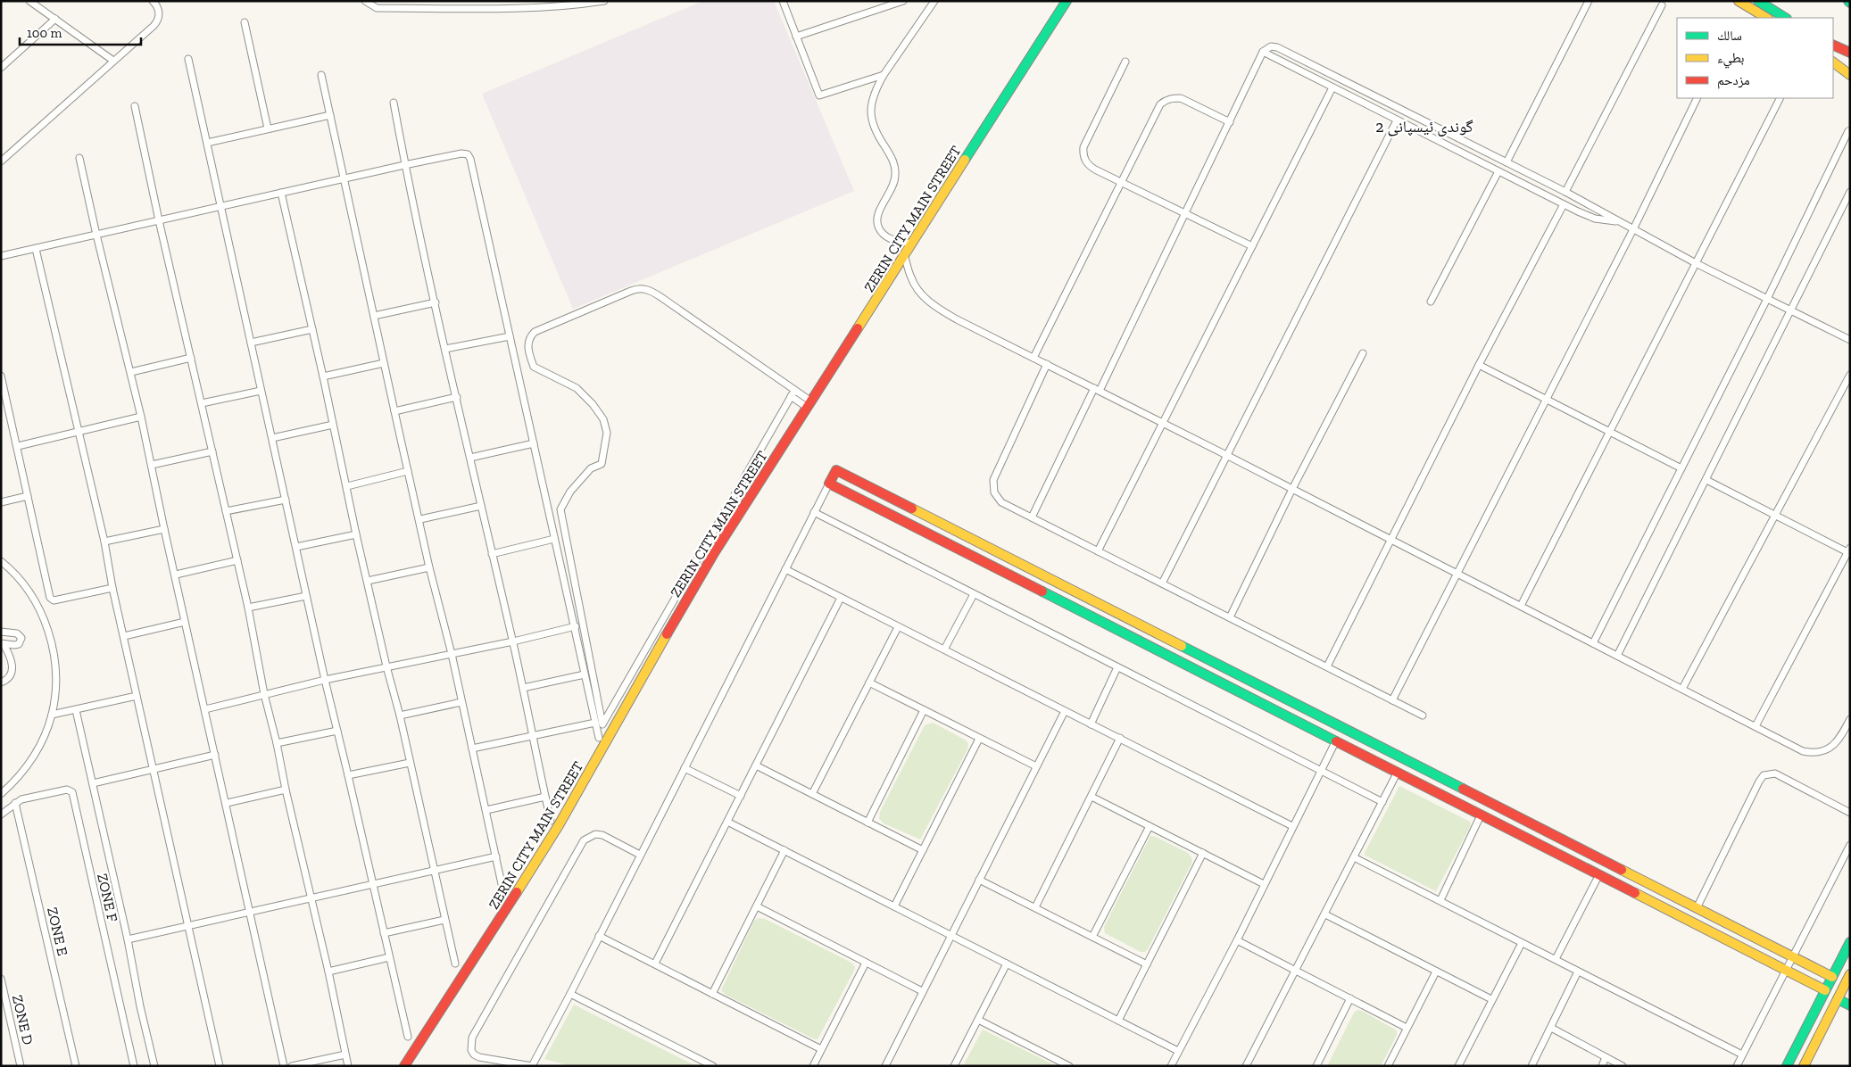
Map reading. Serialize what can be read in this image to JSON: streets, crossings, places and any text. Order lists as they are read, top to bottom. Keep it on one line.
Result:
{"streets":{"street":["ZERIN CITY MAIN STREET","ZONE F","ZONE E","ZONE D"]},"crossings":[["ZONE F","ZONE E"]],"districts":["گوندی ئیسپانی 2"],"legend":["سالك","بطيء","مزدحم"],"scale_bar":"100 m"}
